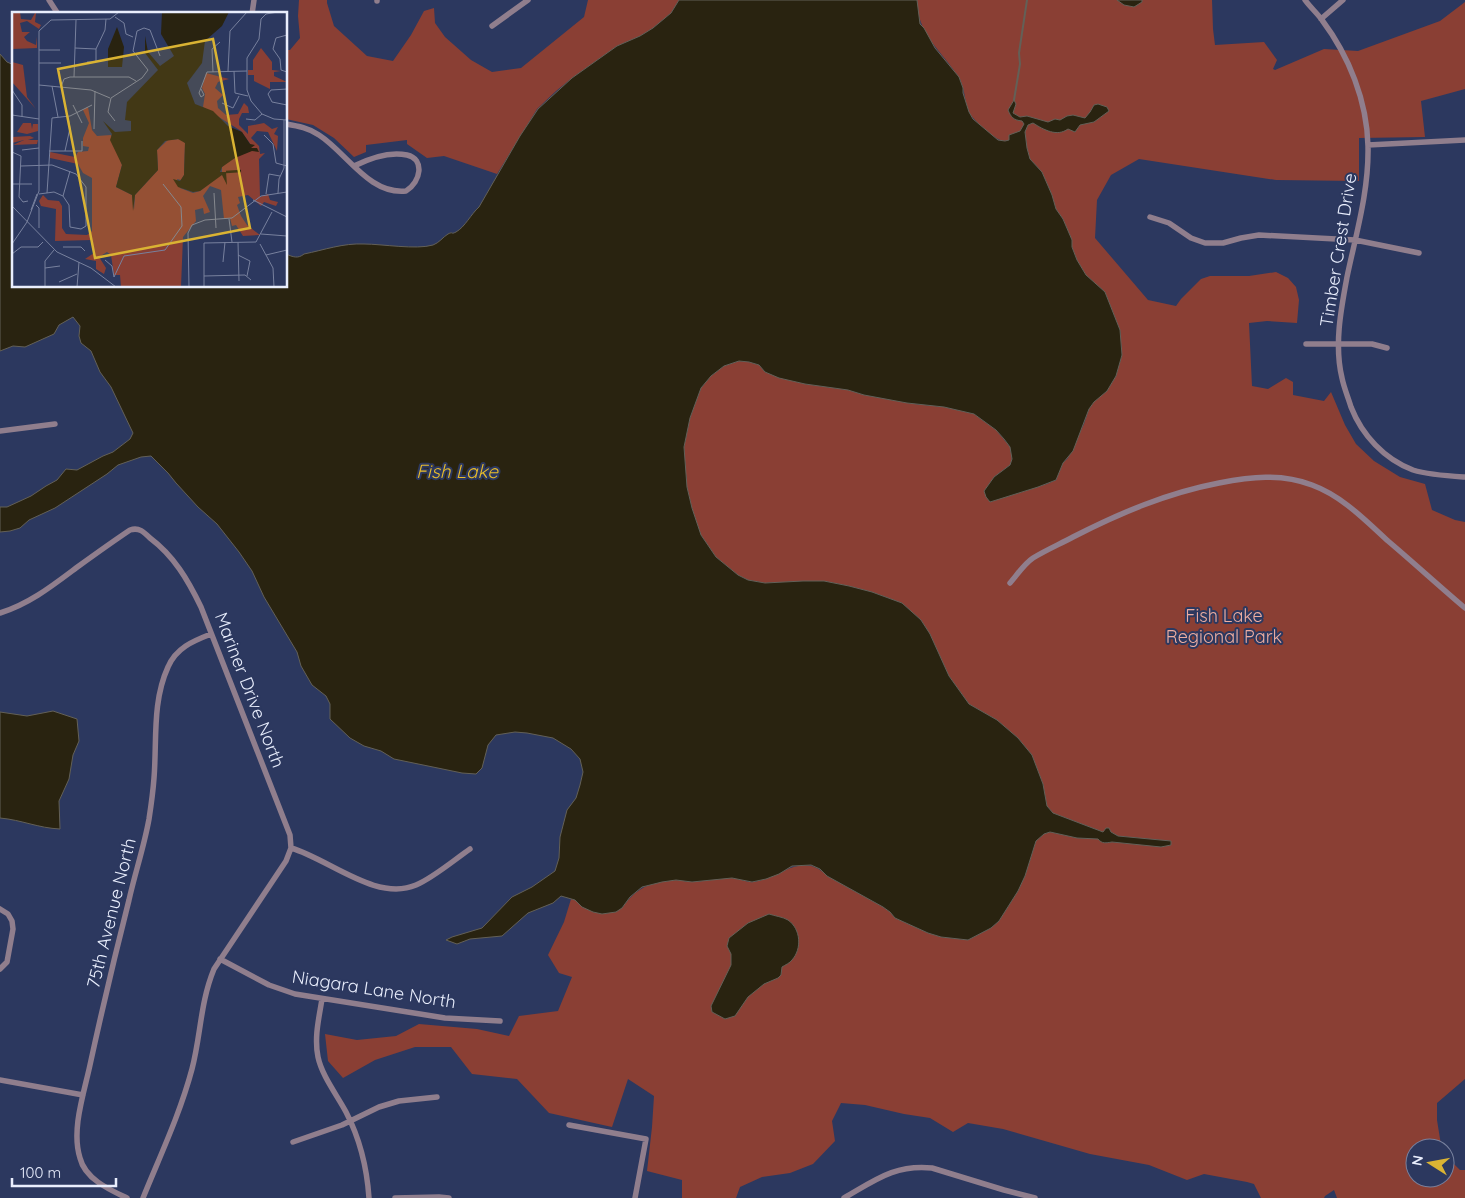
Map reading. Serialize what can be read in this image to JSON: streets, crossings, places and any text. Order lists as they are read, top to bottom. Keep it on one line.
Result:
{"streets":{"street":["Timber Crest Drive","Mariner Drive North","75th Avenue North","Niagara Lane North"]},"crossings":[["Mariner Drive North","75th Avenue North"]],"water":["Fish Lake"],"parks":["Fish Lake Regional Park"],"scale_bar":"100 m","north":"left"}
